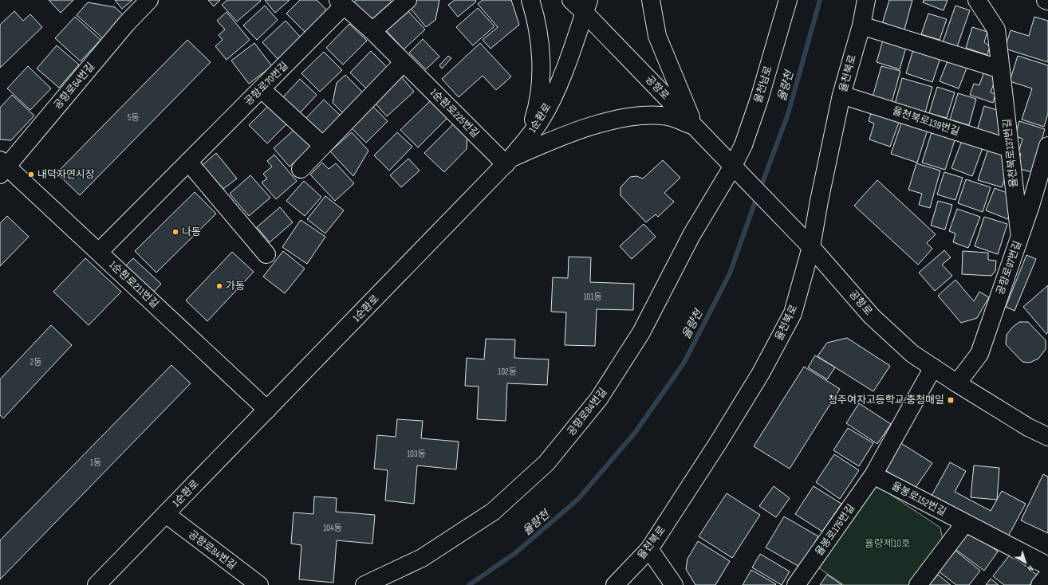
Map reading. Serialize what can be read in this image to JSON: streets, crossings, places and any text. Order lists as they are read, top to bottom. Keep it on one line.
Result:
{"streets":{"street":["율천북로","공항로70번길","율천남로","공항로64번길","공항로","1순환로225번길","1순환로","율천북로139번길","율천북로137번길","공항로97번길","1순환로211번길","공항로84번길","율봉로152번길","율봉로176번길"]},"crossings":[["율천북로","공항로"],["율천북로","율천북로139번길"],["공항로70번길","1순환로225번길"],["공항로70번길","1순환로211번길"],["율천남로","공항로"],["율천남로","공항로84번길"],["공항로64번길","1순환로211번길"],["공항로","1순환로"],["공항로","공항로97번길"],["공항로","공항로84번길"],["1순환로225번길","1순환로"],["1순환로","1순환로211번길"],["1순환로","공항로84번길"],["율천북로139번길","율천북로137번길"],["율천북로137번길","공항로97번길"],["율봉로152번길","율봉로176번길"]],"water":["율량천"],"parks":["율량제10호"],"places":{"other":["내덕자연시장","나동","가동"],"transit":["청주여자고등학교.충청매일"]},"house_numbers":["5동","101동","2동","102동","103동","1동","104동"],"north":"bottom right"}
